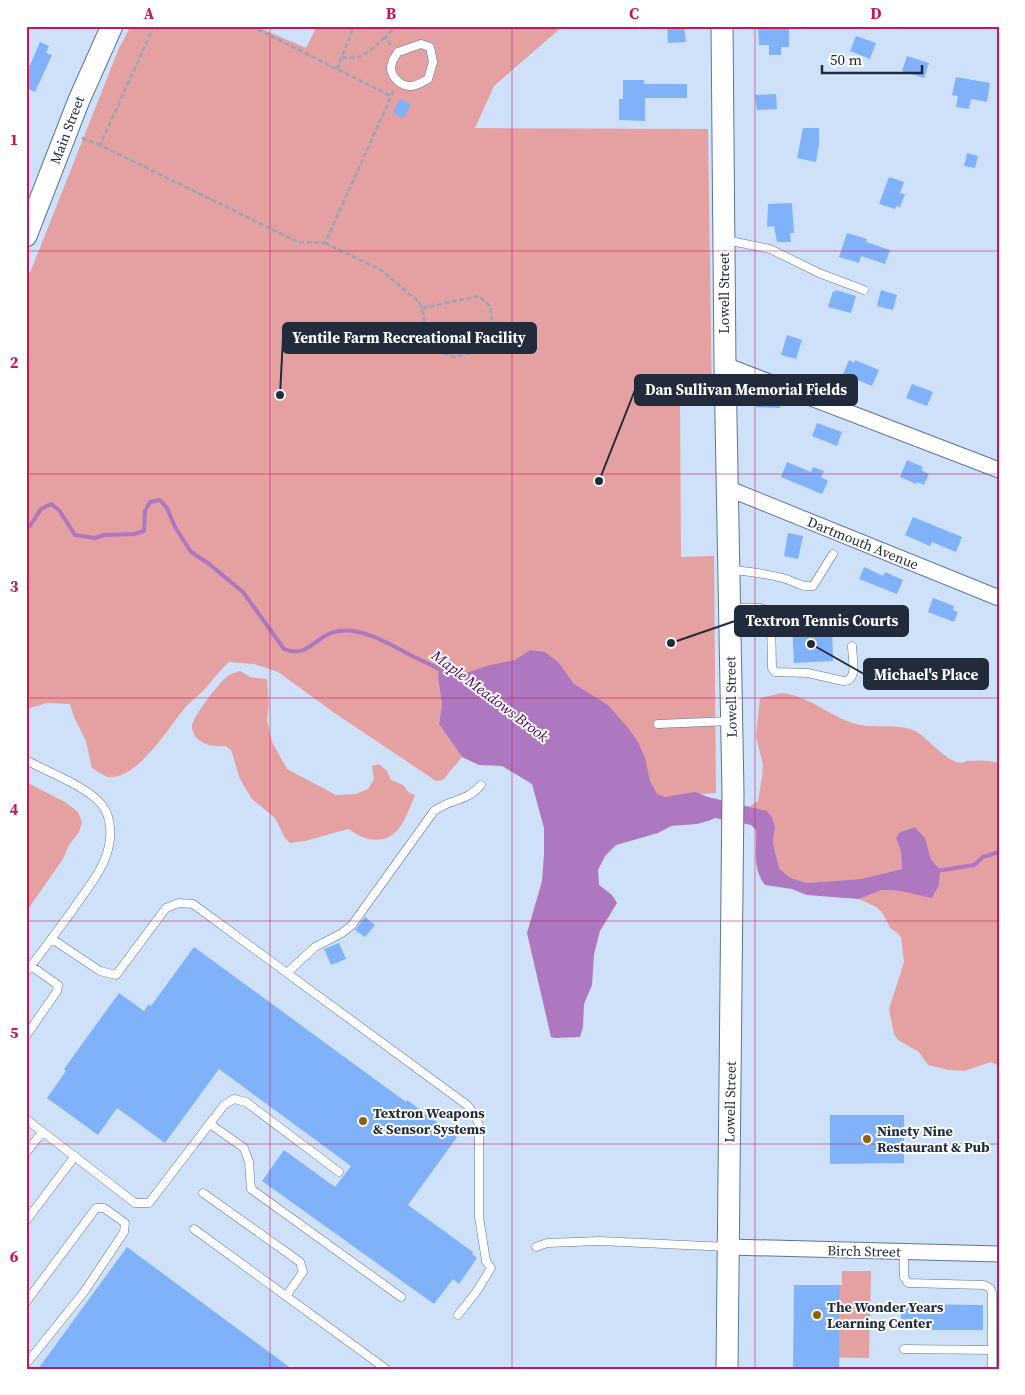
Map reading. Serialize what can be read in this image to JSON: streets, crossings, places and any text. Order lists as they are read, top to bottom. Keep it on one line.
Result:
{"streets":{"main road":["Main Street","Lowell Street"],"street":["Dartmouth Avenue","Birch Street"]},"crossings":[["Lowell Street","Dartmouth Avenue"],["Lowell Street","Birch Street"]],"water":["Maple Meadows Brook"],"places":["Yentile Farm Recreational Facility","Dan Sullivan Memorial Fields","Textron Tennis Courts","Michael's Place","Textron Weapons & Sensor Systems","Ninety Nine Restaurant & Pub","The Wonder Years Learning Center"],"scale_bar":"50 m","grid":{"columns":["A","B","C","D"],"rows":["1","2","3","4","5","6"]}}
